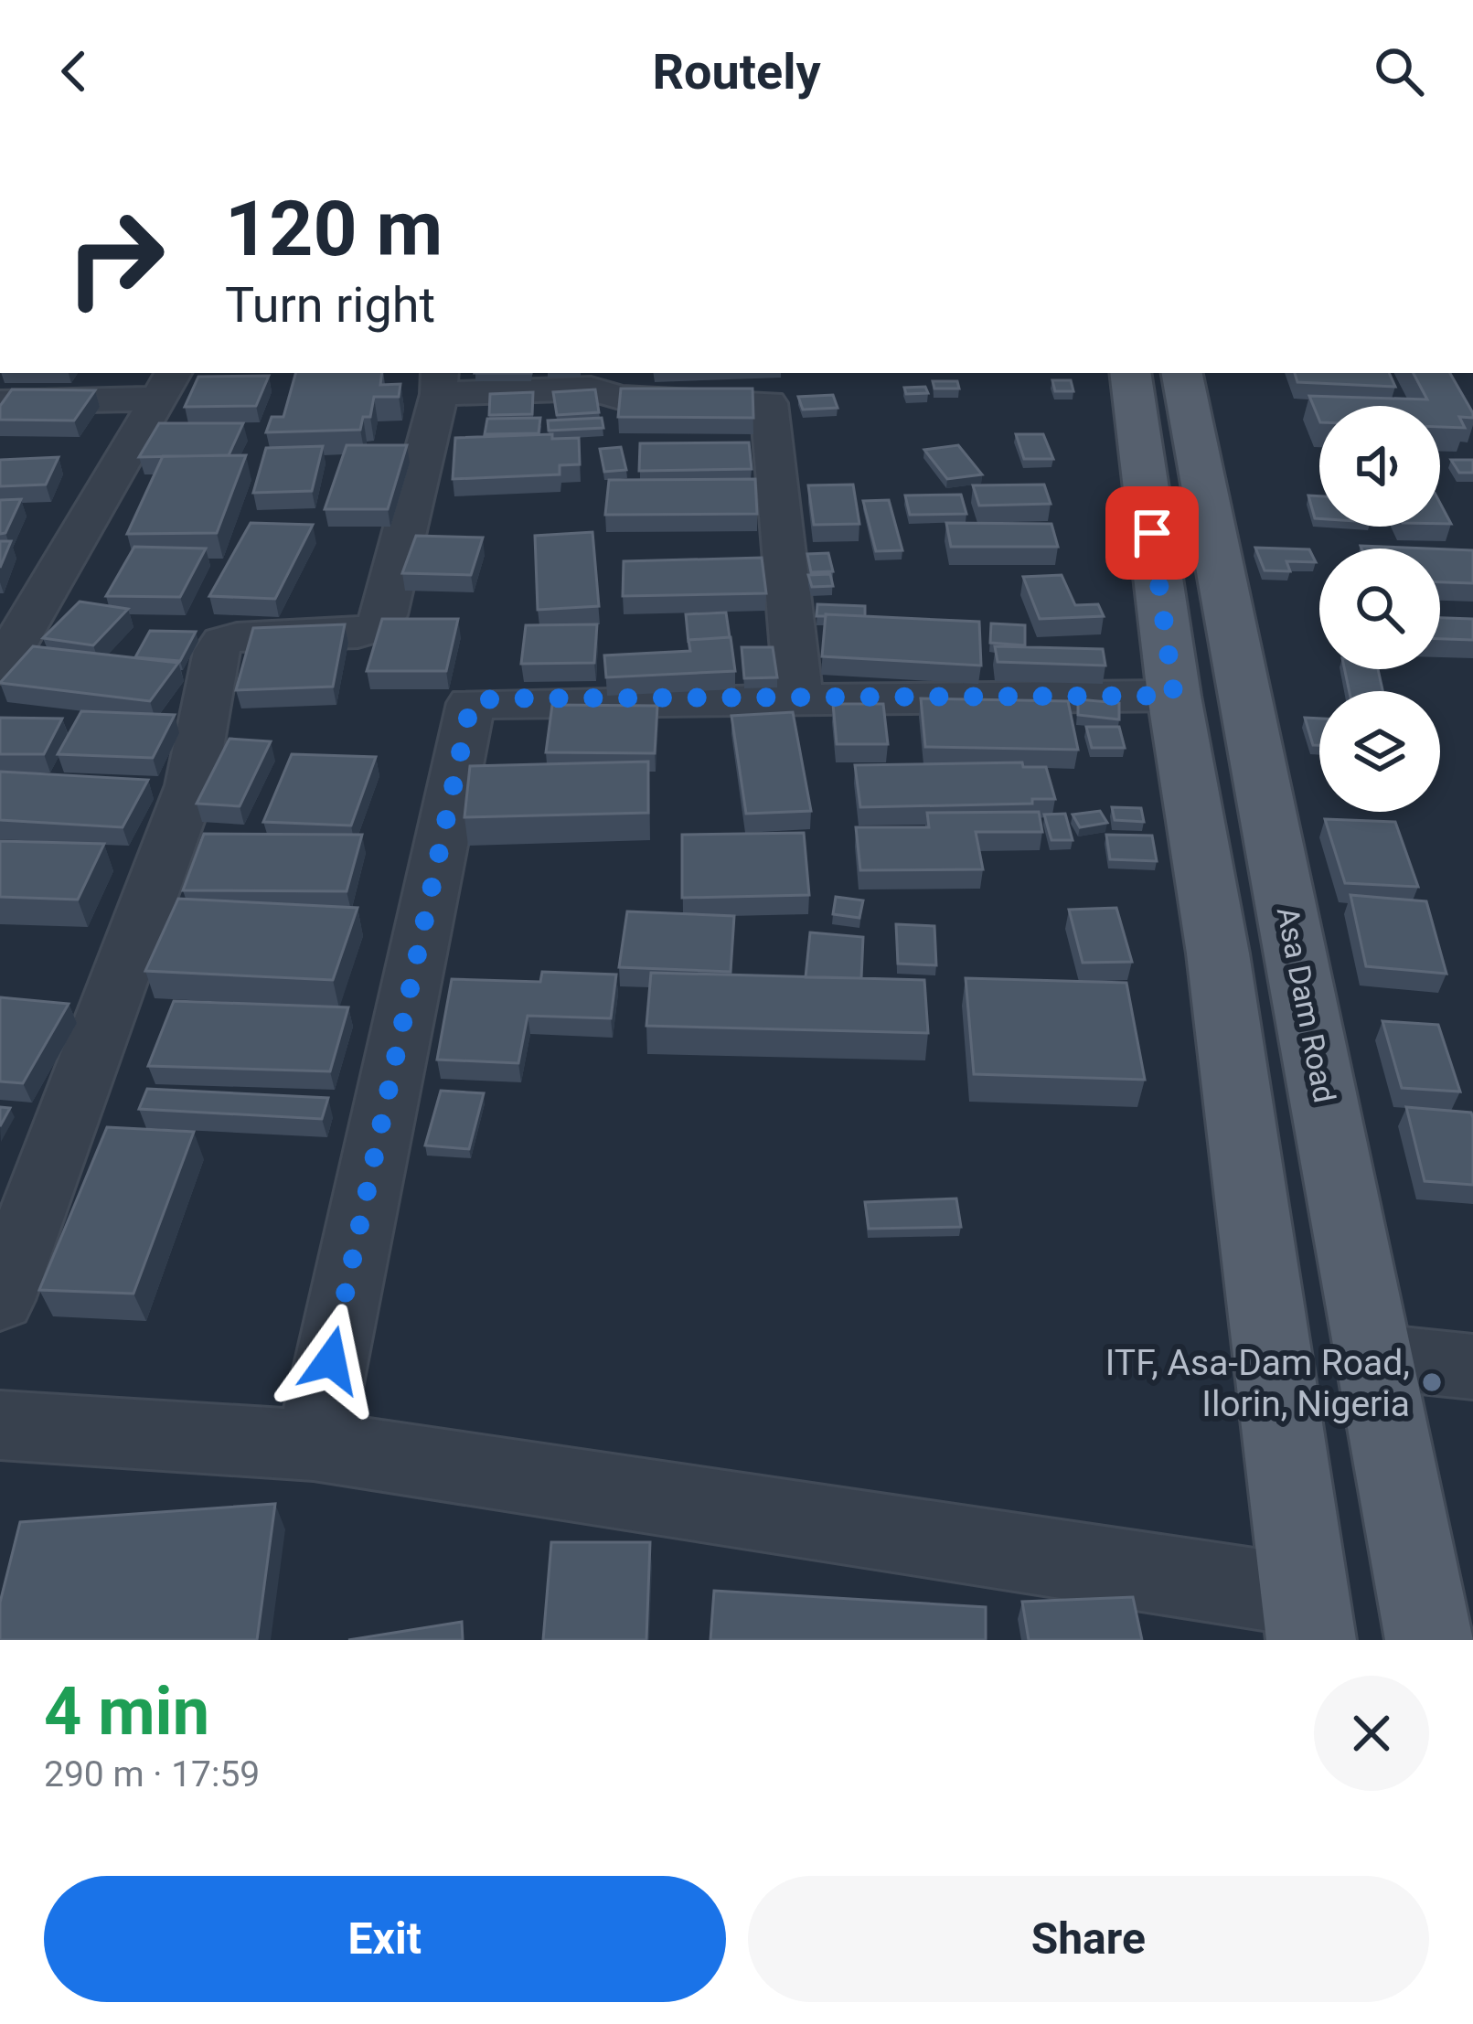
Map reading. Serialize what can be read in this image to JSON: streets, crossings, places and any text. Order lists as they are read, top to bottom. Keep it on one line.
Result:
{"streets":{"main road":["Asa Dam Road"]},"places":["ITF, Asa-Dam Road, Ilorin, Nigeria"],"page":{"header":"Routely","turn":["120 m","Turn right"],"heading":["4 min","290 m · 17:59"],"buttons":["Exit","Share"]}}
